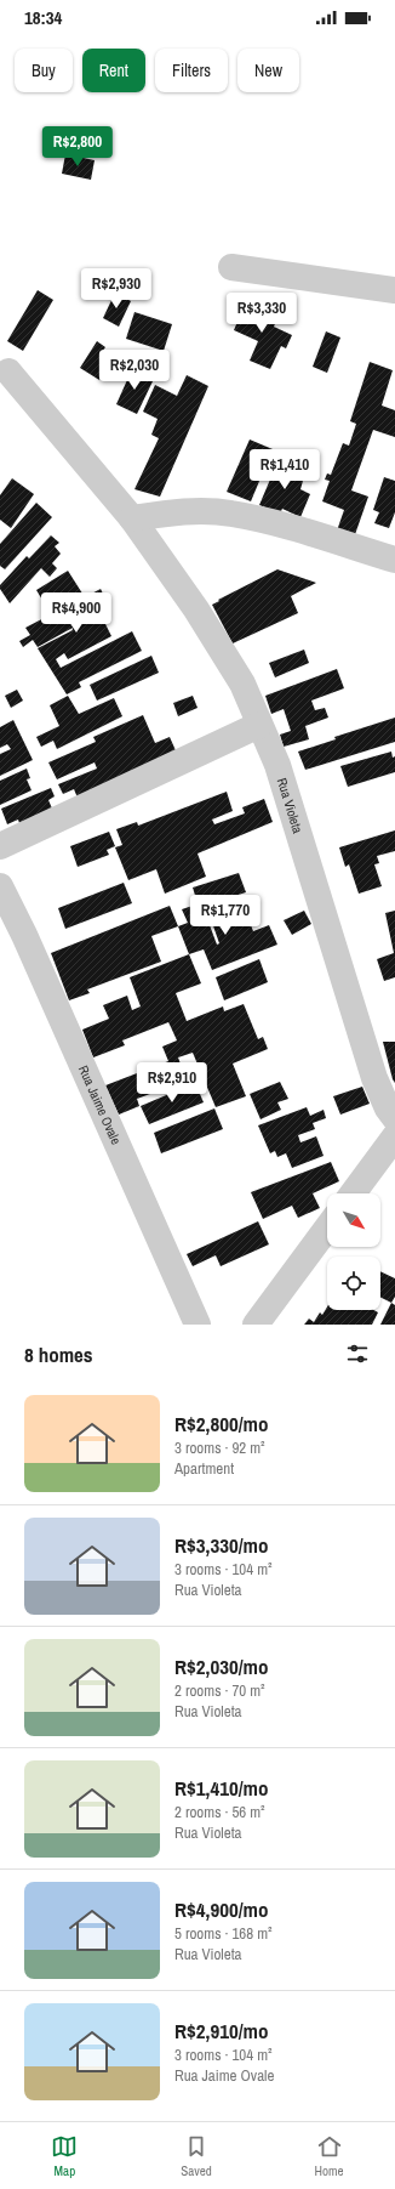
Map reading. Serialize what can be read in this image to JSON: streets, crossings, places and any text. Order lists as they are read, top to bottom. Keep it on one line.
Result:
{"streets":{"street":["Rua Violeta","Rua Jaime Ovale"]},"north":"bottom right","page":{"status":"18:34","chip":["Buy","Rent","Filters","New"],"price":["R$2,800","R$2,930","R$3,330","R$2,030","R$1,410","R$4,900","R$1,770","R$2,910"],"heading":"8 homes","list":[{"name":"R$2,800/mo","note":"3 rooms · 92 m² · Apartment"},{"name":"R$3,330/mo","note":"3 rooms · 104 m² · Rua Violeta"},{"name":"R$2,030/mo","note":"2 rooms · 70 m² · Rua Violeta"},{"name":"R$1,410/mo","note":"2 rooms · 56 m² · Rua Violeta"},{"name":"R$4,900/mo","note":"5 rooms · 168 m² · Rua Violeta"},{"name":"R$2,910/mo","note":"3 rooms · 104 m² · Rua Jaime Ovale"}],"tabs":["Map","Saved","Home"]}}
